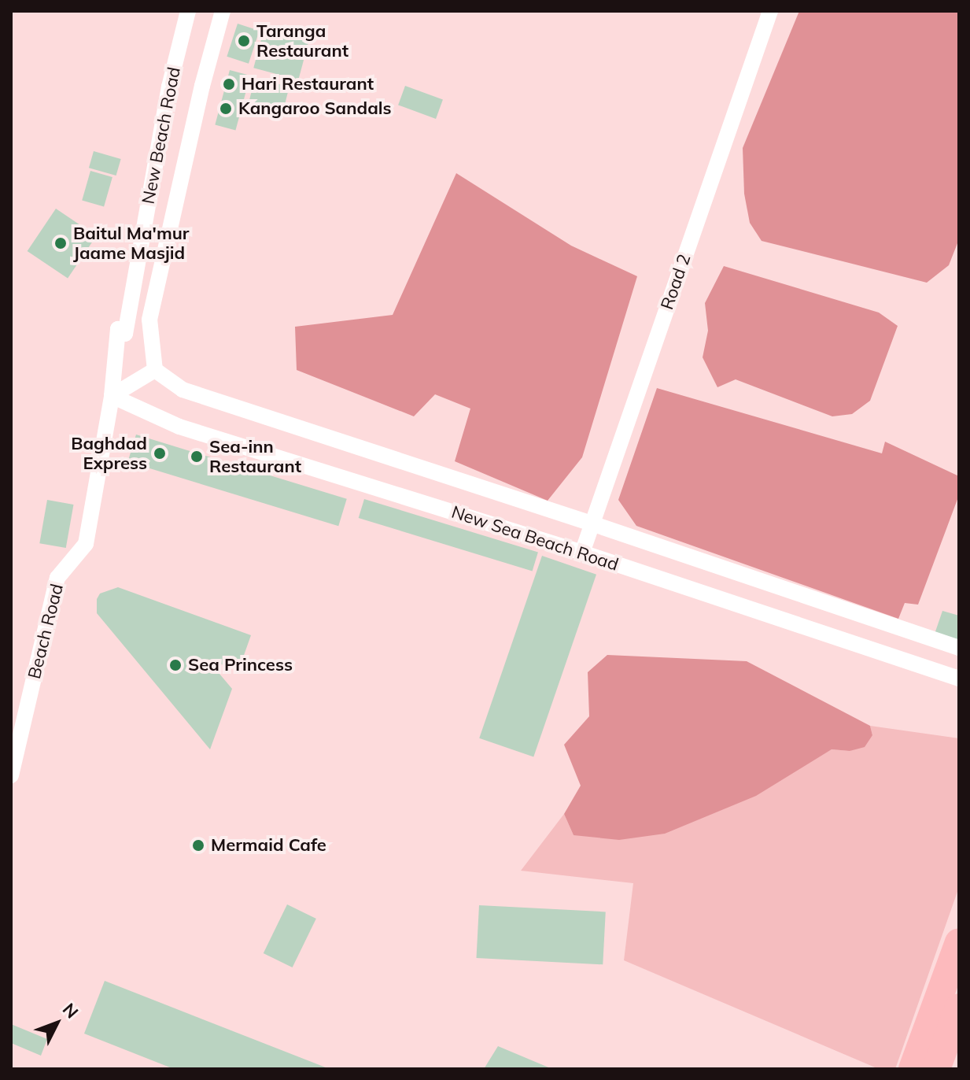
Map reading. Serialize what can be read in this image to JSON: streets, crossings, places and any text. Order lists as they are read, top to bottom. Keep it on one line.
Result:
{"streets":{"street":["New Beach Road","Road 2","New Sea Beach Road","Beach Road"]},"crossings":[["New Beach Road","New Sea Beach Road"],["New Beach Road","Beach Road"],["Road 2","New Sea Beach Road"],["New Sea Beach Road","Beach Road"]],"places":["Taranga Restaurant","Hari Restaurant","Kangaroo Sandals","Baitul Ma'mur Jaame Masjid","Baghdad Express","Sea-inn Restaurant","Sea Princess","Mermaid Cafe"],"north":"top right"}
